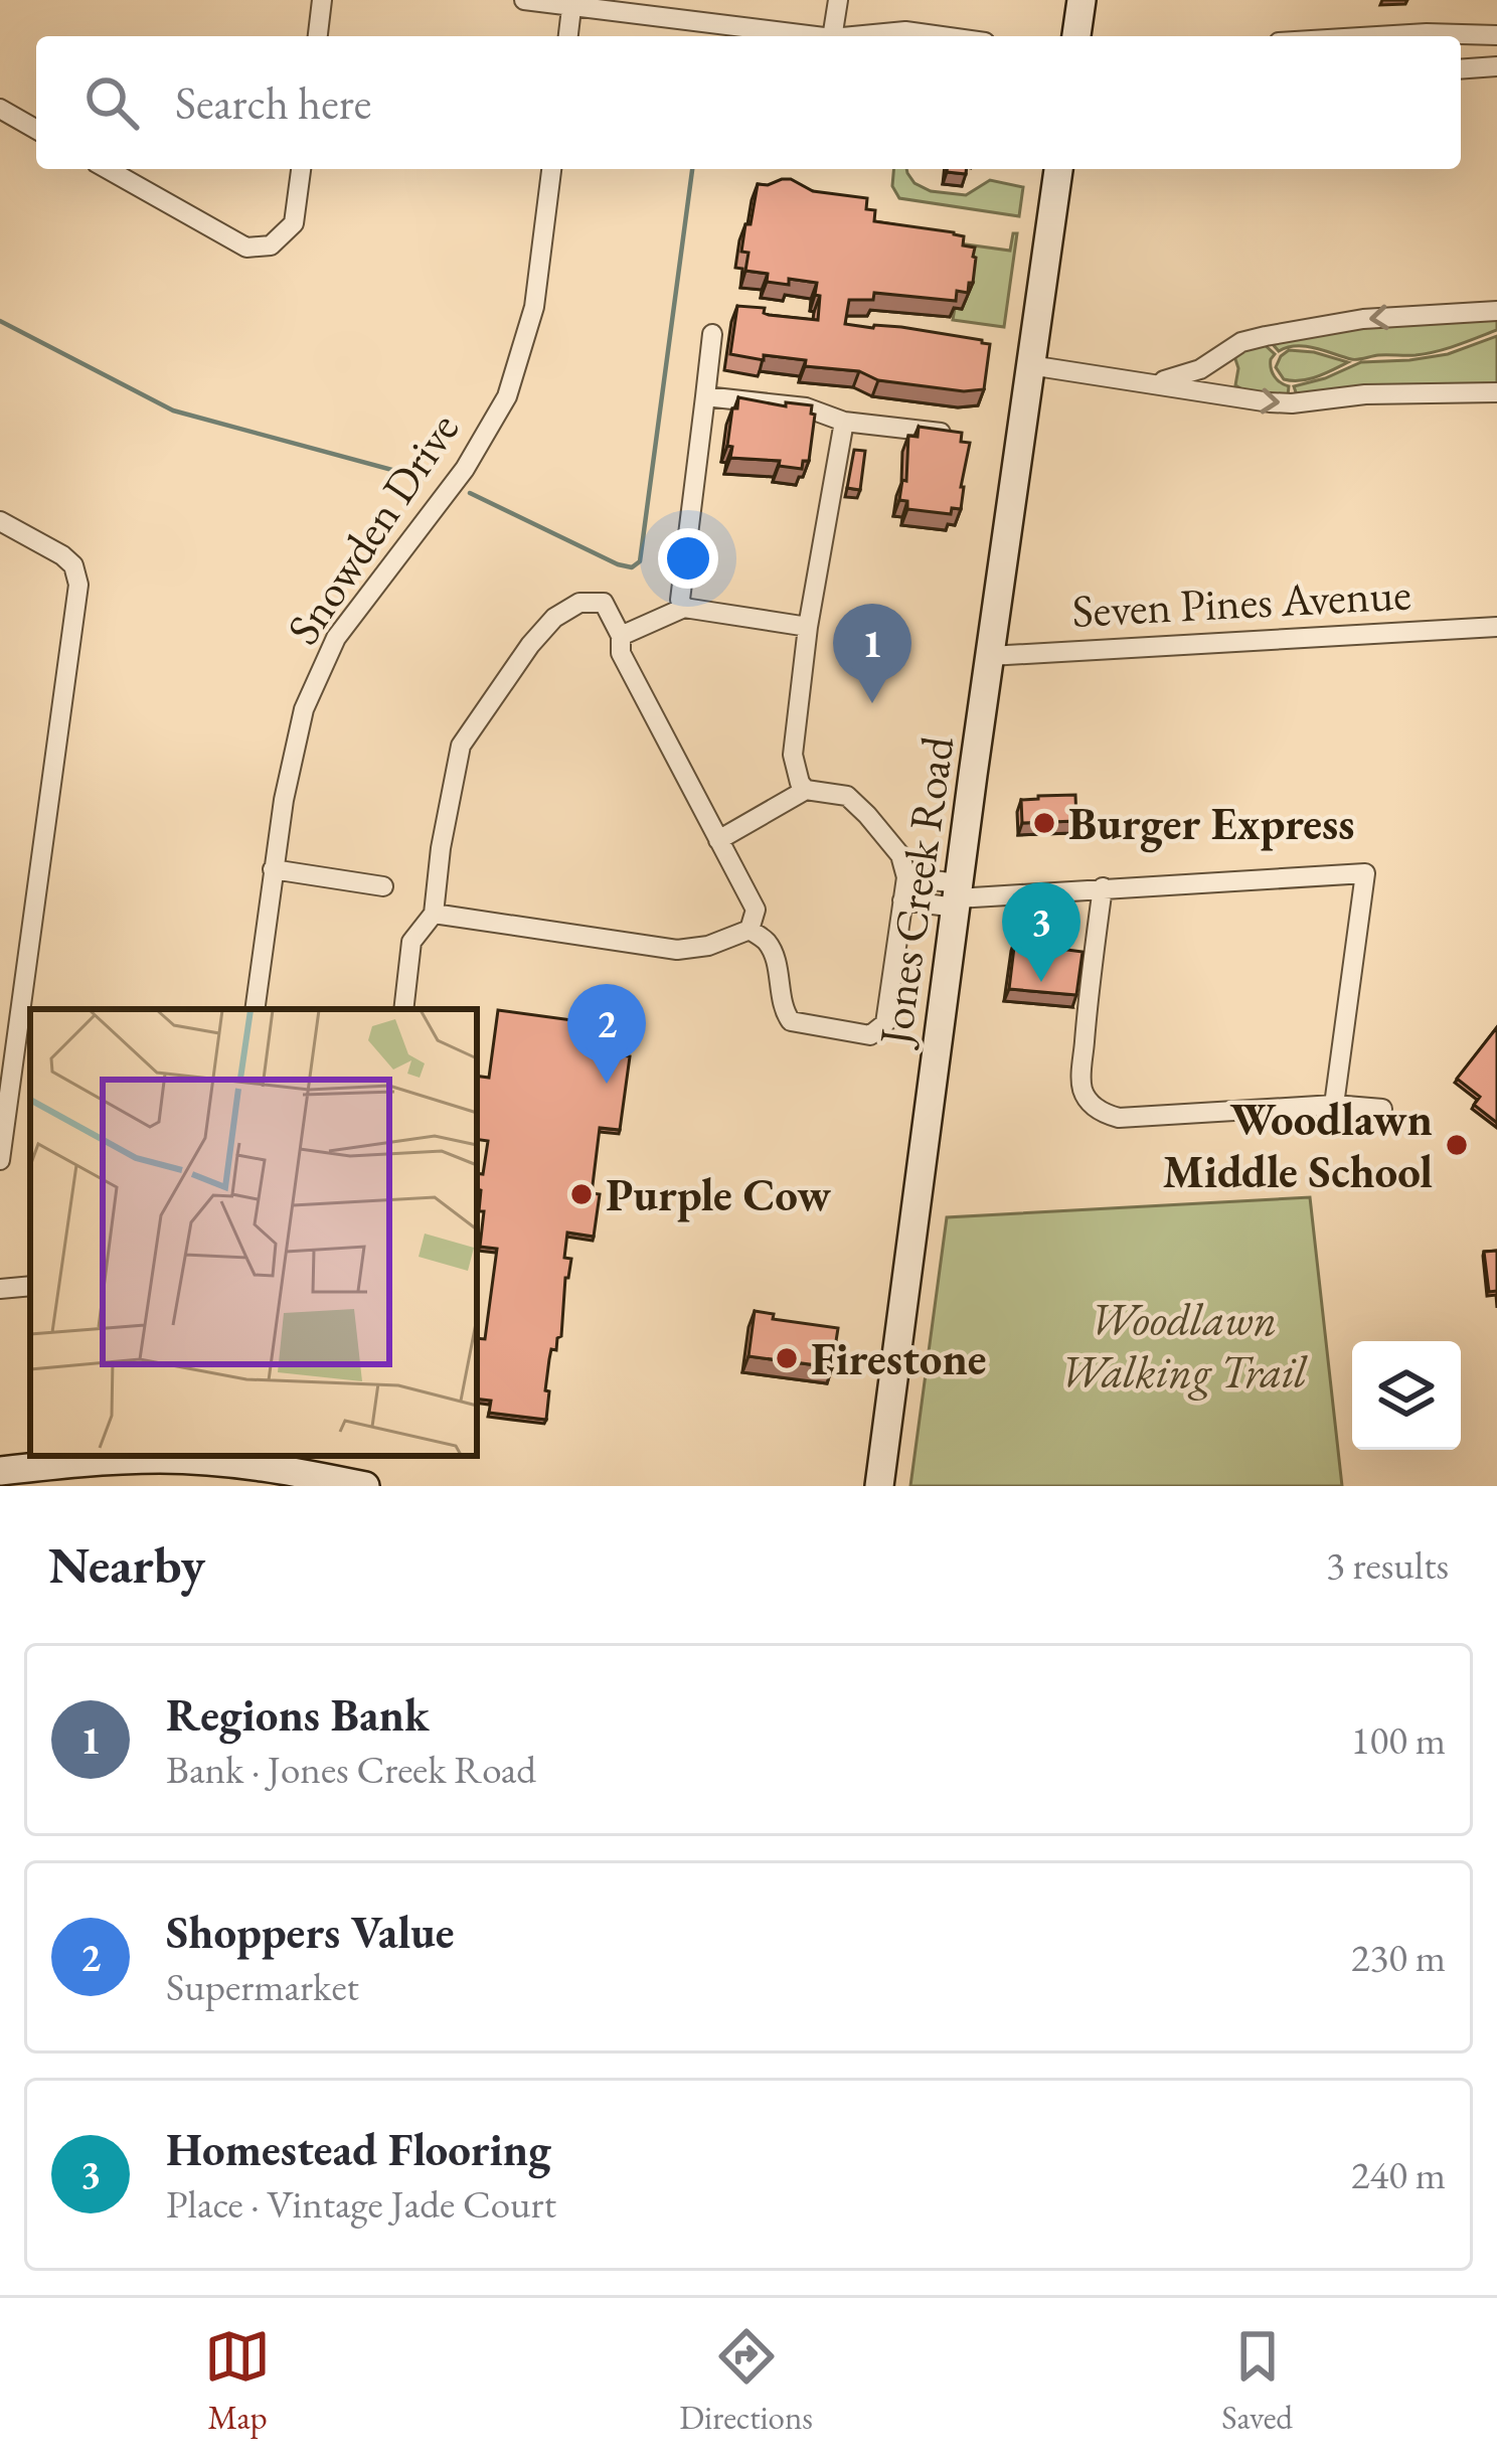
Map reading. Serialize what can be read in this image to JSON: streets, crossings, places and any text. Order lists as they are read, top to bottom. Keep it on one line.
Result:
{"streets":{"main road":["Jones Creek Road"],"street":["Snowden Drive","Seven Pines Avenue"]},"crossings":[["Seven Pines Avenue","Jones Creek Road"]],"parks":["Woodlawn Walking Trail"],"places":["Burger Express","Woodlawn Middle School","Purple Cow","Firestone"],"page":{"search":"Search here","pins":["1","3","2"],"heading":["Nearby","3 results"],"list":[{"mark":"1","name":"Regions Bank","note":"Bank · Jones Creek Road","value":"100 m"},{"mark":"2","name":"Shoppers Value","note":"Supermarket","value":"230 m"},{"mark":"3","name":"Homestead Flooring","note":"Place · Vintage Jade Court","value":"240 m"}],"nav":["Map","Directions","Saved"]}}
